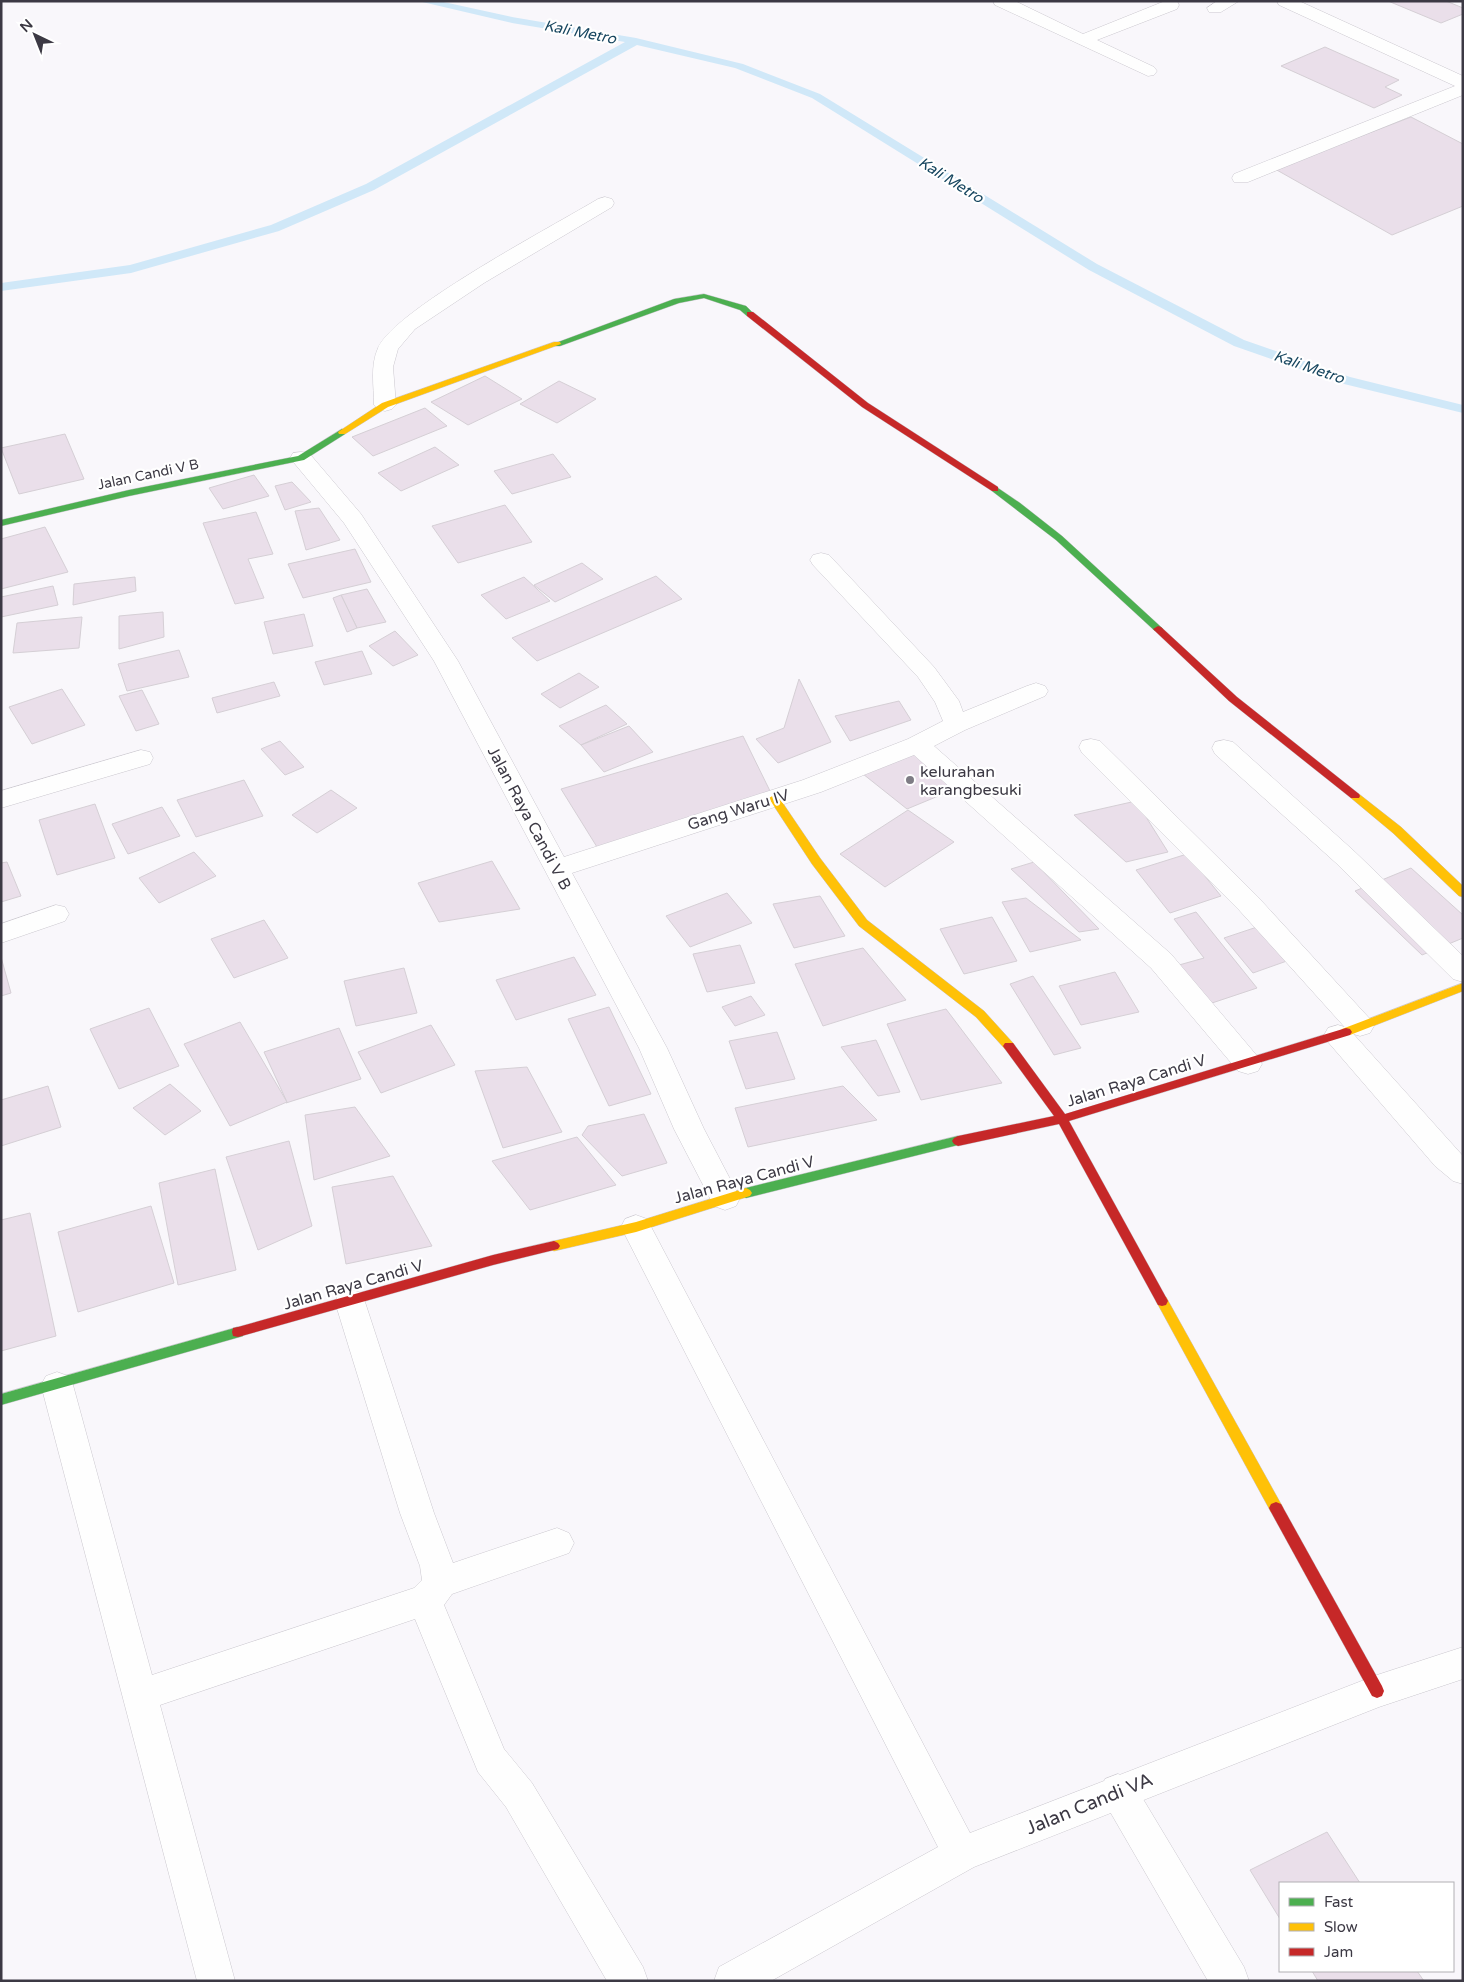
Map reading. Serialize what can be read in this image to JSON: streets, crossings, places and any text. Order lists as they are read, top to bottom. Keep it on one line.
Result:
{"streets":{"street":["Jalan Candi V B","Gang Waru IV","Jalan Raya Candi V B","Jalan Raya Candi V","Jalan Candi VA"]},"crossings":[["Jalan Candi V B","Jalan Raya Candi V B"],["Gang Waru IV","Jalan Raya Candi V B"],["Jalan Raya Candi V B","Jalan Raya Candi V"]],"water":["Kali Metro"],"places":["kelurahan karangbesuki"],"legend":["Fast","Slow","Jam"],"north":"top left"}
